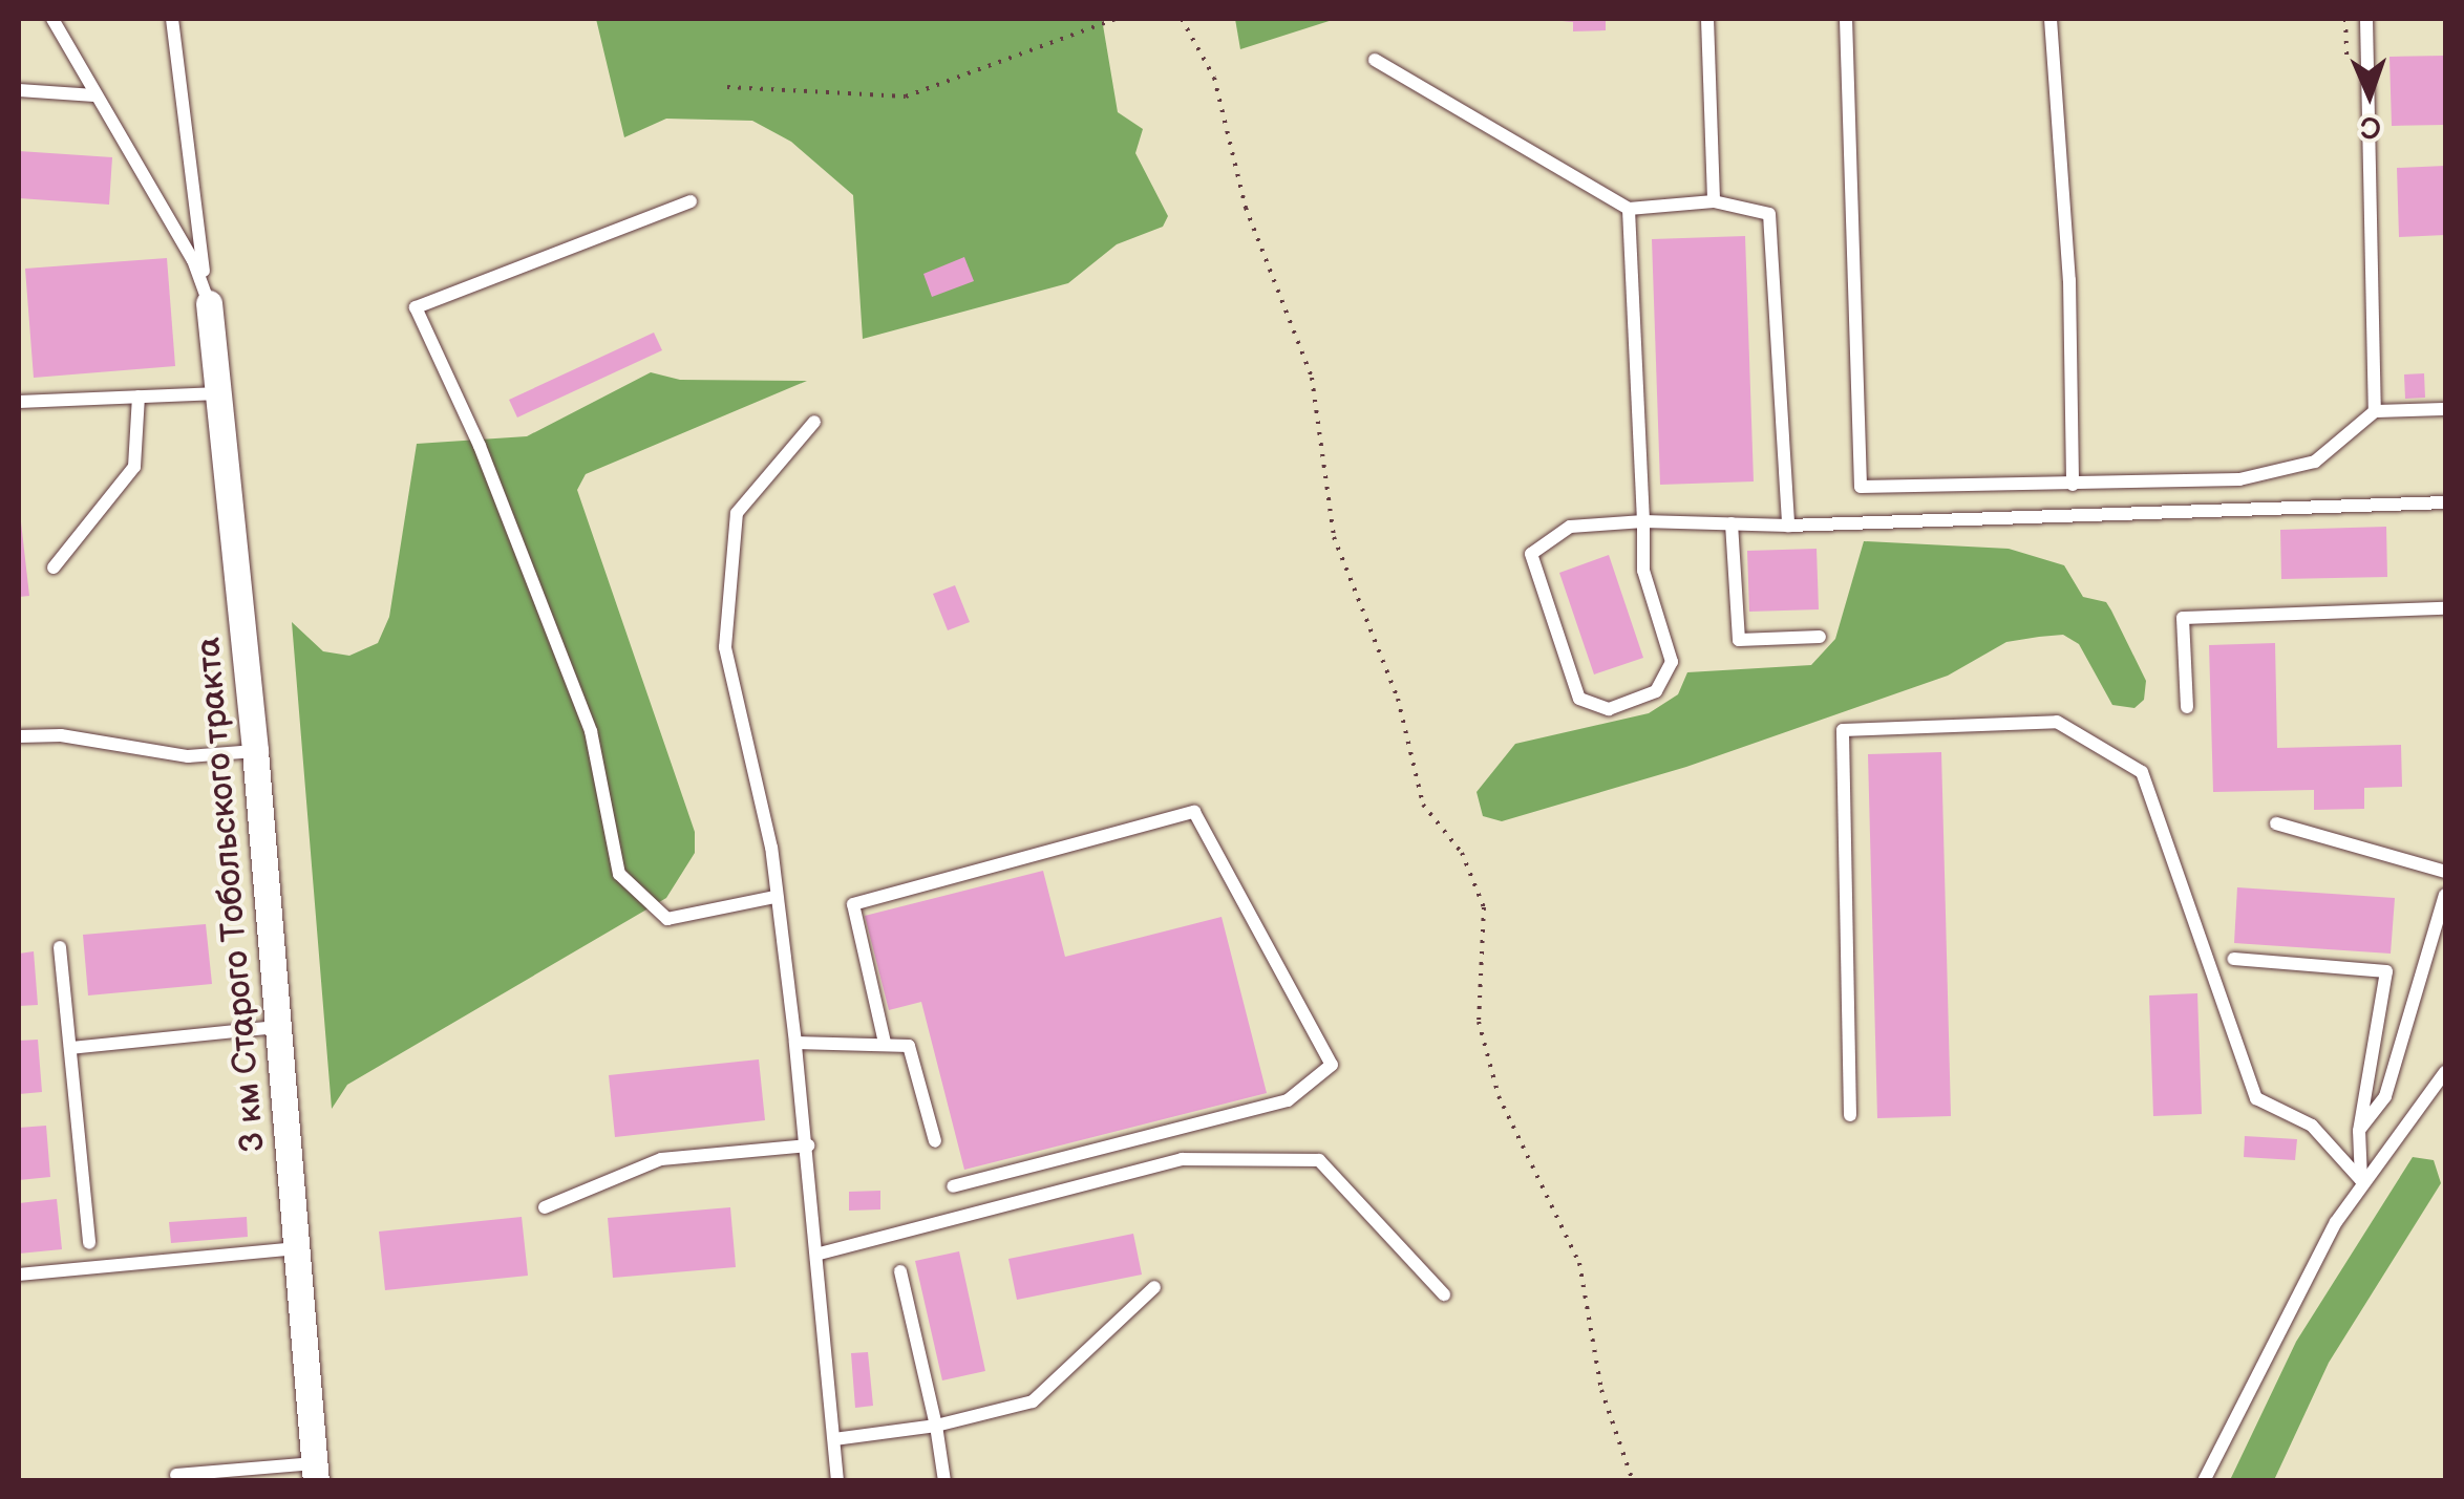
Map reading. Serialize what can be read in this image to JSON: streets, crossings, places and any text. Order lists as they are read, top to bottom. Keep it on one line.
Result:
{"streets":{"street":["3 км Старого Тобольского тракта"]},"north":"bottom"}
